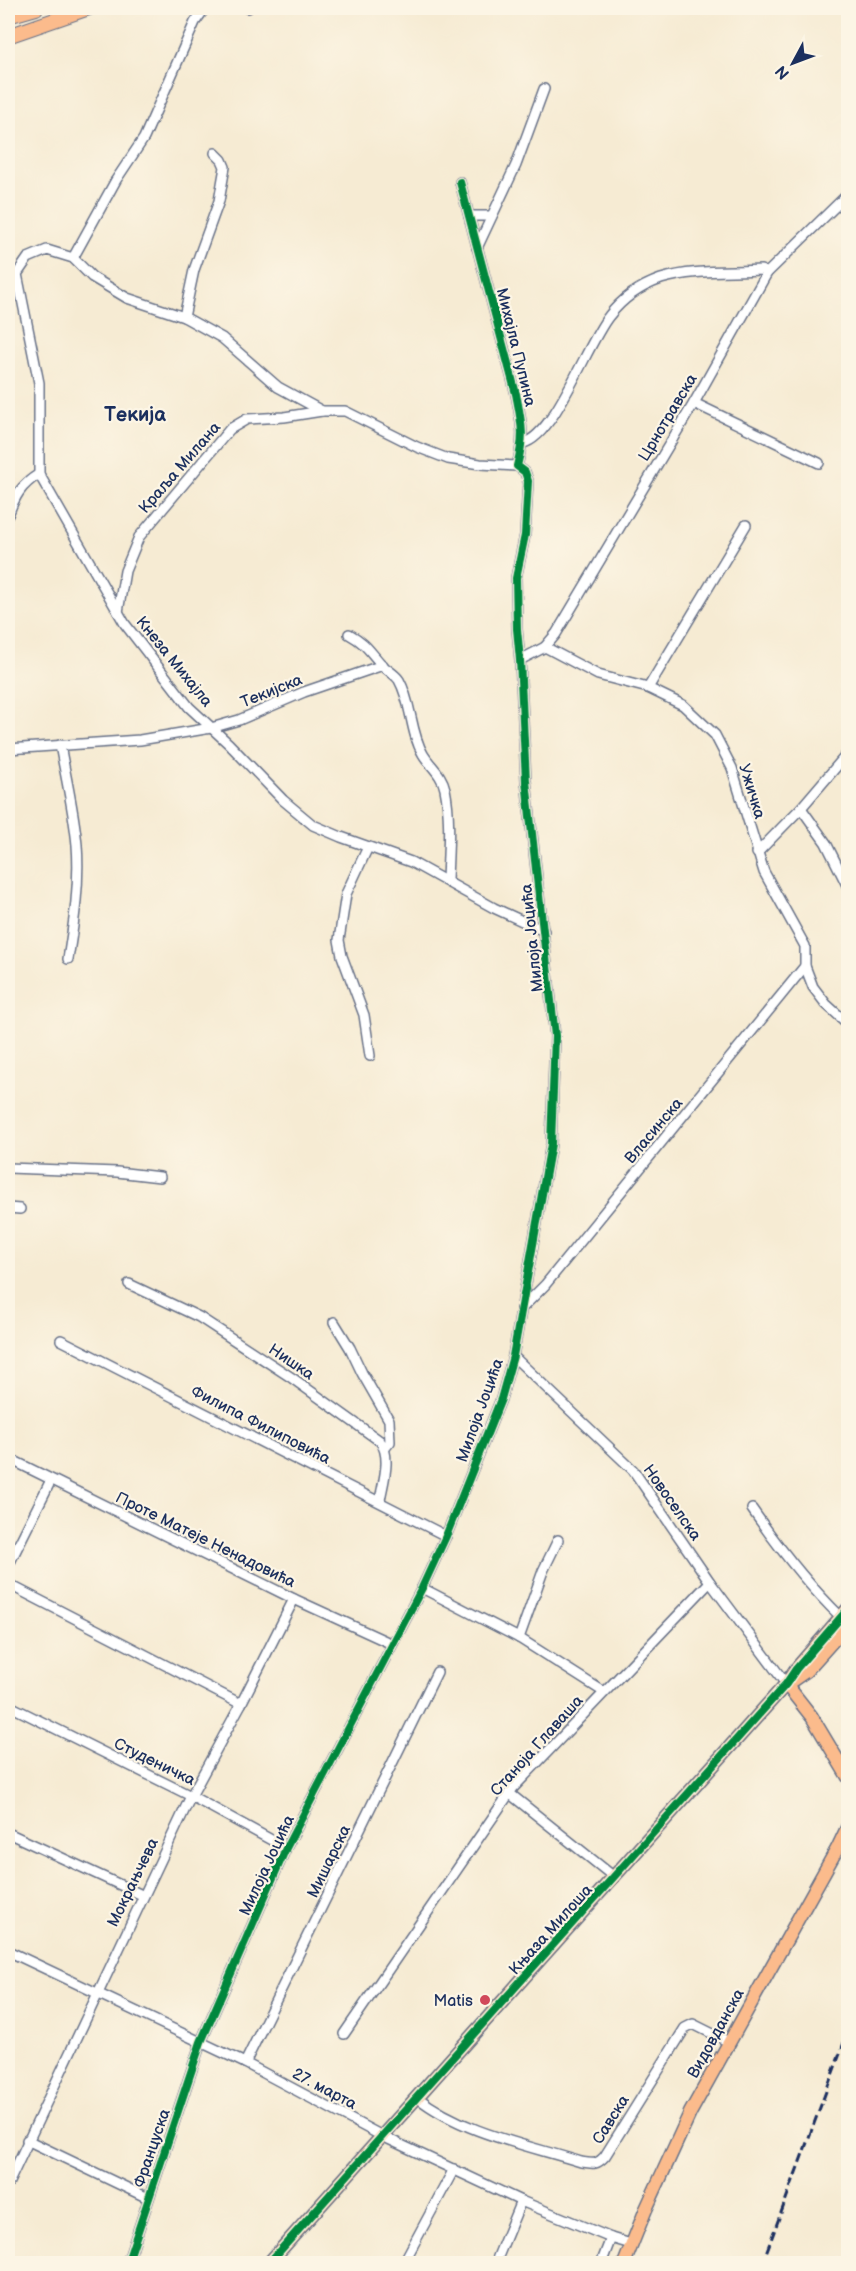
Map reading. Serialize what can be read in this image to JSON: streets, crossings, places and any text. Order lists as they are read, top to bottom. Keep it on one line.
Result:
{"streets":{"main road":["Књаза Милоша","Видовданска"],"street":["Михајла Пупина","Црнотравска","Краља Милана","Кнеза Михајла","Текијска","Ужичка","Милоја Јоцића","Власинска","Нишка","Филипа Филиповића","Новоселска","Проте Матеје Ненадовића","Станоја Главаша","Студеничка","Мишарска","Мокрањчева","27. марта","Савска","Француска"]},"crossings":[["Црнотравска","Ужичка"],["Црнотравска","Милоја Јоцића"],["Краља Милана","Кнеза Михајла"],["Кнеза Михајла","Текијска"],["Кнеза Михајла","Милоја Јоцића"],["Ужичка","Власинска"],["Милоја Јоцића","Власинска"],["Милоја Јоцића","Филипа Филиповића"],["Милоја Јоцића","Новоселска"],["Милоја Јоцића","Проте Матеје Ненадовића"],["Милоја Јоцића","Студеничка"],["Милоја Јоцића","27. марта"],["Милоја Јоцића","Француска"],["Новоселска","Станоја Главаша"],["Новоселска","Књаза Милоша"],["Проте Матеје Ненадовића","Мокрањчева"],["Студеничка","Мокрањчева"],["Мишарска","27. марта"],["Мокрањчева","27. марта"],["Књаза Милоша","27. марта"],["Књаза Милоша","Савска"],["Видовданска","27. марта"],["Видовданска","Савска"],["27. марта","Француска"]],"districts":["Текија"],"places":["Matis"],"north":"bottom left"}
